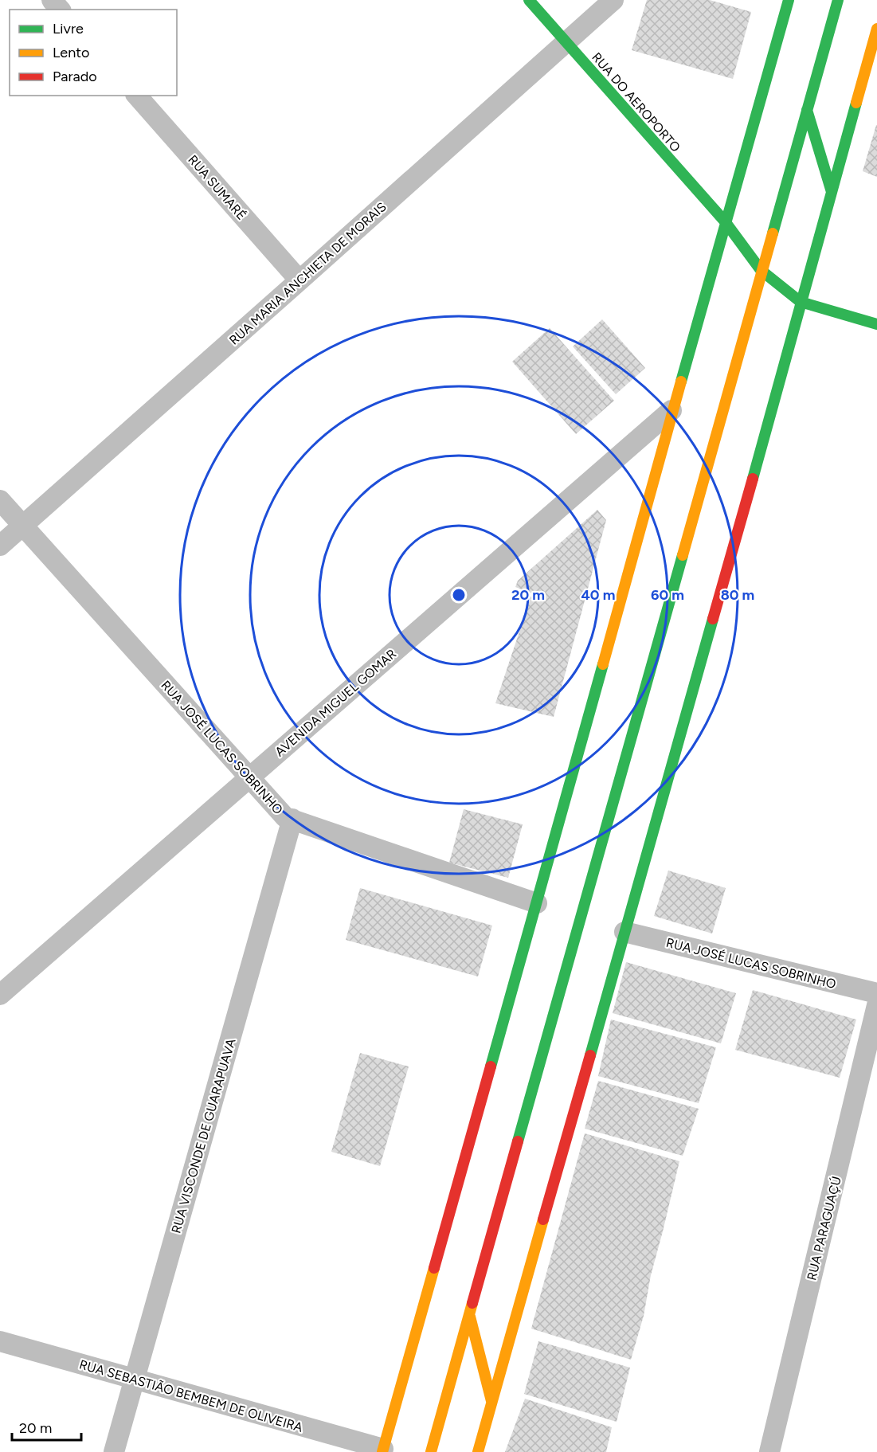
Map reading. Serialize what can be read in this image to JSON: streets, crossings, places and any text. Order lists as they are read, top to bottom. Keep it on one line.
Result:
{"streets":{"street":["RUA DO AEROPORTO","RUA SUMARÉ","RUA MARIA ANCHIETA DE MORAIS","AVENIDA MIGUEL GOMAR","RUA JOSÉ LUCAS SOBRINHO","RUA VISCONDE DE GUARAPUAVA","RUA PARAGUAÇÚ","RUA SEBASTIÃO BEMBEM DE OLIVEIRA"]},"crossings":[["RUA DO AEROPORTO","RUA MARIA ANCHIETA DE MORAIS"],["RUA SUMARÉ","RUA MARIA ANCHIETA DE MORAIS"],["RUA MARIA ANCHIETA DE MORAIS","RUA JOSÉ LUCAS SOBRINHO"],["AVENIDA MIGUEL GOMAR","RUA JOSÉ LUCAS SOBRINHO"],["RUA JOSÉ LUCAS SOBRINHO","RUA VISCONDE DE GUARAPUAVA"],["RUA VISCONDE DE GUARAPUAVA","RUA SEBASTIÃO BEMBEM DE OLIVEIRA"]],"legend":["Livre","Lento","Parado"],"scale_bar":"20 m","rings":["20 m","40 m","60 m","80 m"]}
